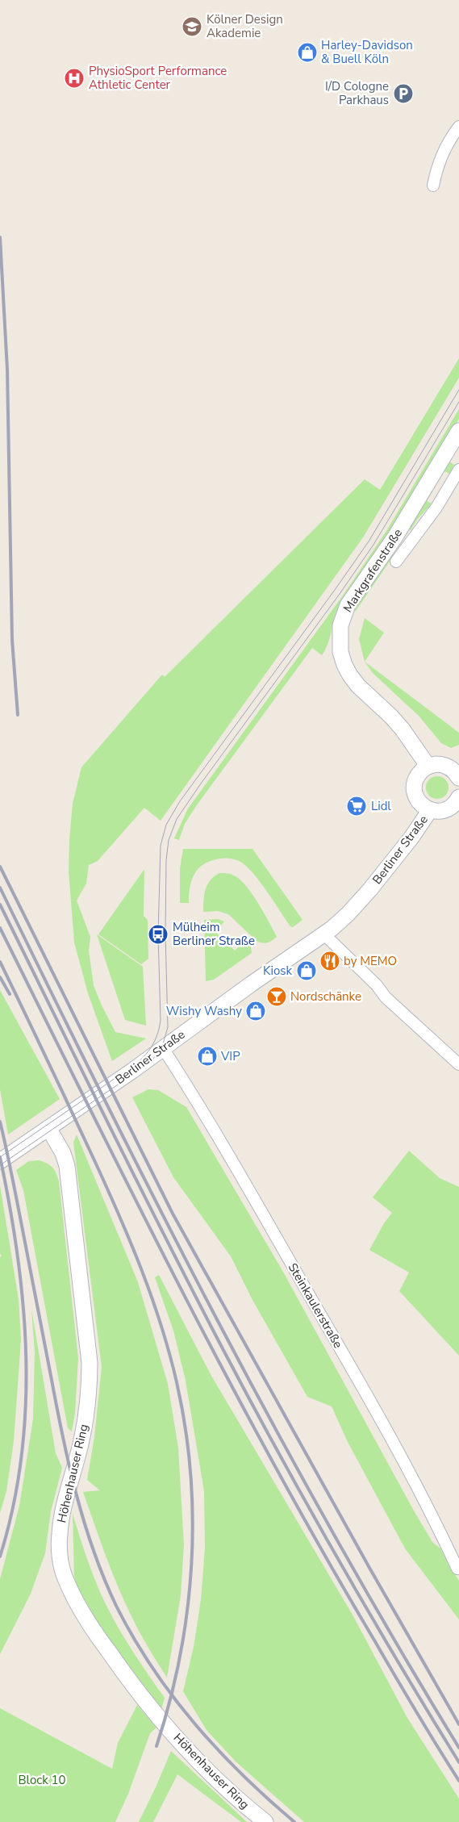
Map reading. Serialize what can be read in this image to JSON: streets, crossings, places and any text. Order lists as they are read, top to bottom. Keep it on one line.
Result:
{"streets":{"main road":["Markgrafenstraße","Berliner Straße","Höhenhauser Ring"],"street":["Steinkaulerstraße"]},"crossings":[["Markgrafenstraße","Berliner Straße"],["Berliner Straße","Steinkaulerstraße"],["Berliner Straße","Höhenhauser Ring"]],"parks":["Block 10"],"places":{"school or university":["Kölner Design Akademie"],"shop":["Harley-Davidson & Buell Köln","Kiosk","Wishy Washy","VIP"],"hospital":["PhysioSport Performance Athletic Center"],"parking":["I/D Cologne Parkhaus"],"supermarket":["Lidl"],"bus stop":["Mülheim Berliner Straße"],"restaurant":["by MEMO"],"bar":["Nordschänke"]}}
